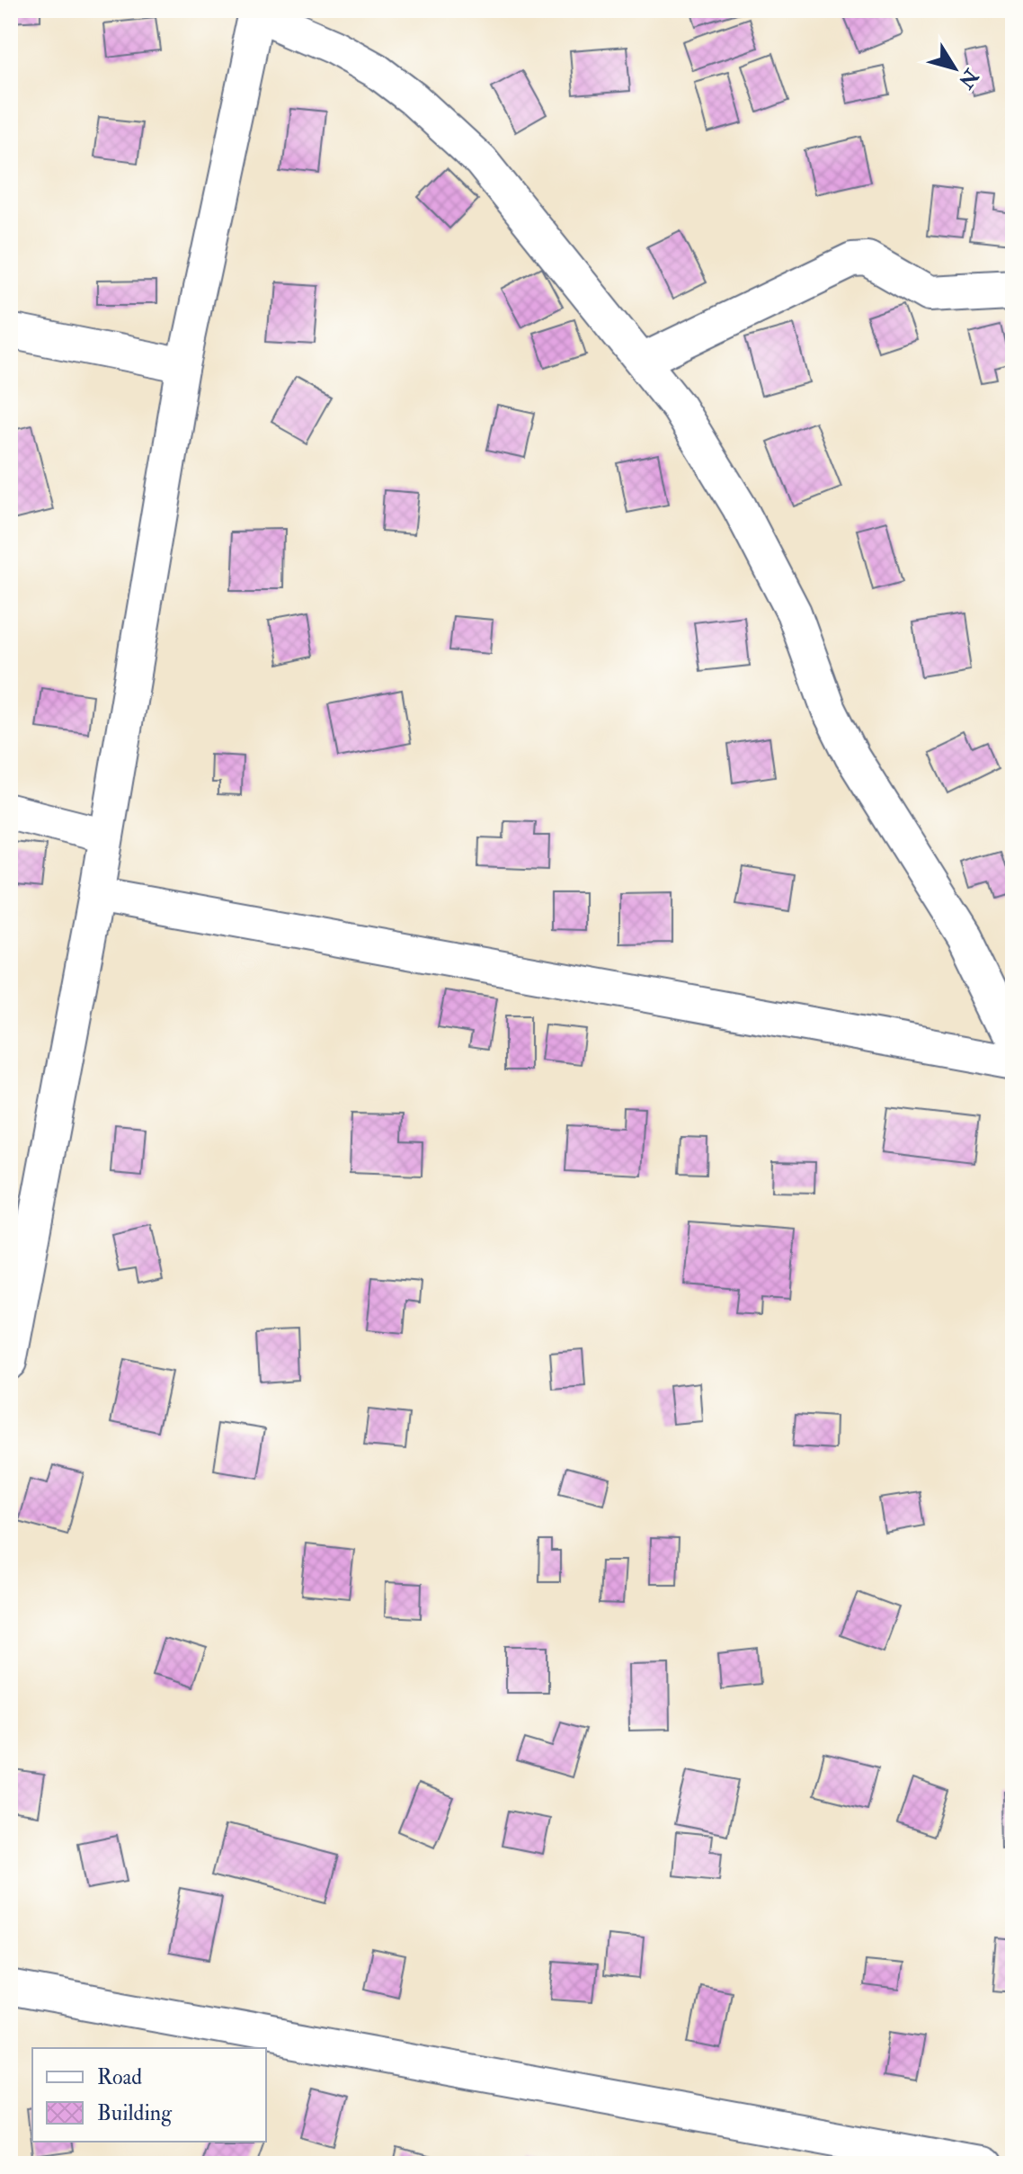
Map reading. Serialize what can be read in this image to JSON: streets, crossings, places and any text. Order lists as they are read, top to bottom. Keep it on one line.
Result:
{"legend":["Road","Building"],"north":"bottom right"}
